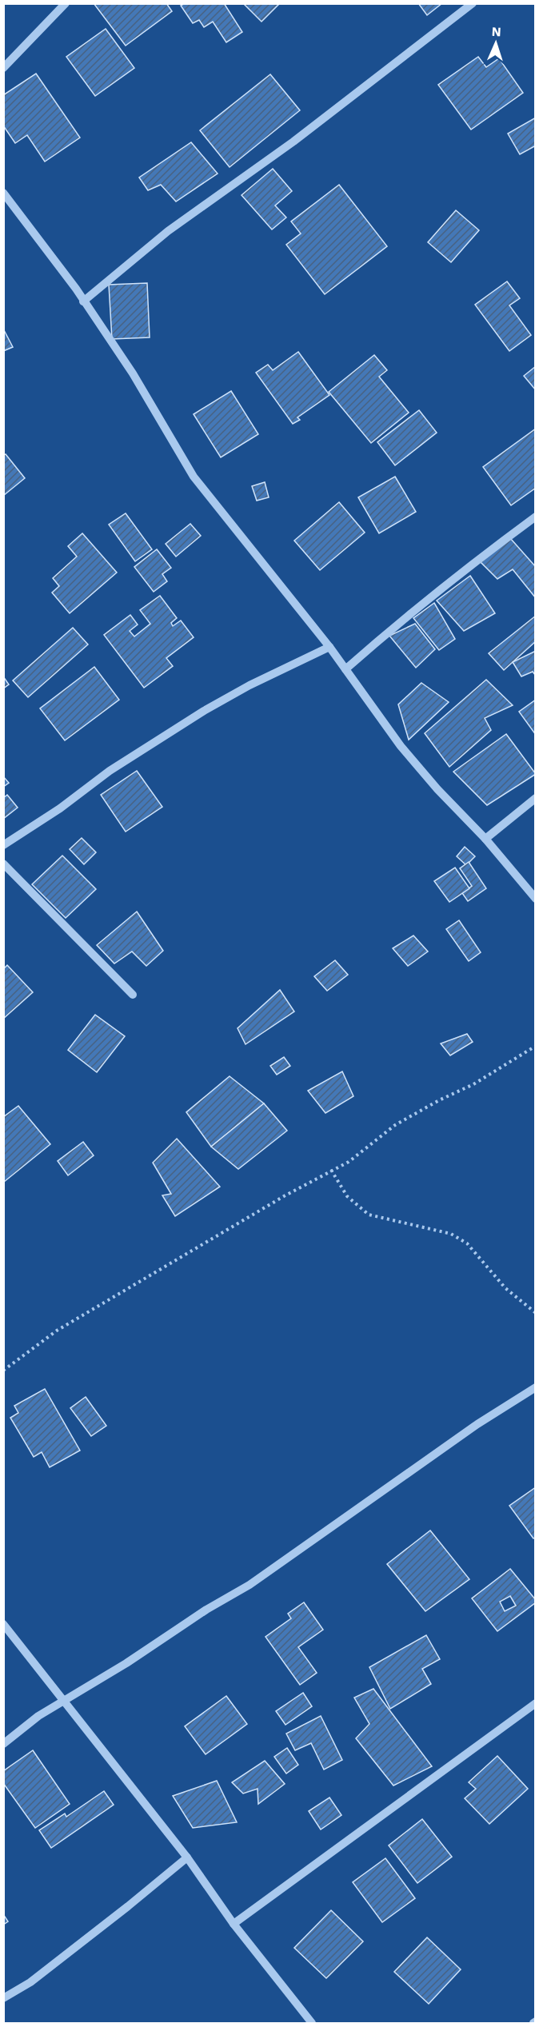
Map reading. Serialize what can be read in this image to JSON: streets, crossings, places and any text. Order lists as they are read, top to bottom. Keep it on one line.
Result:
{"north":"top"}
